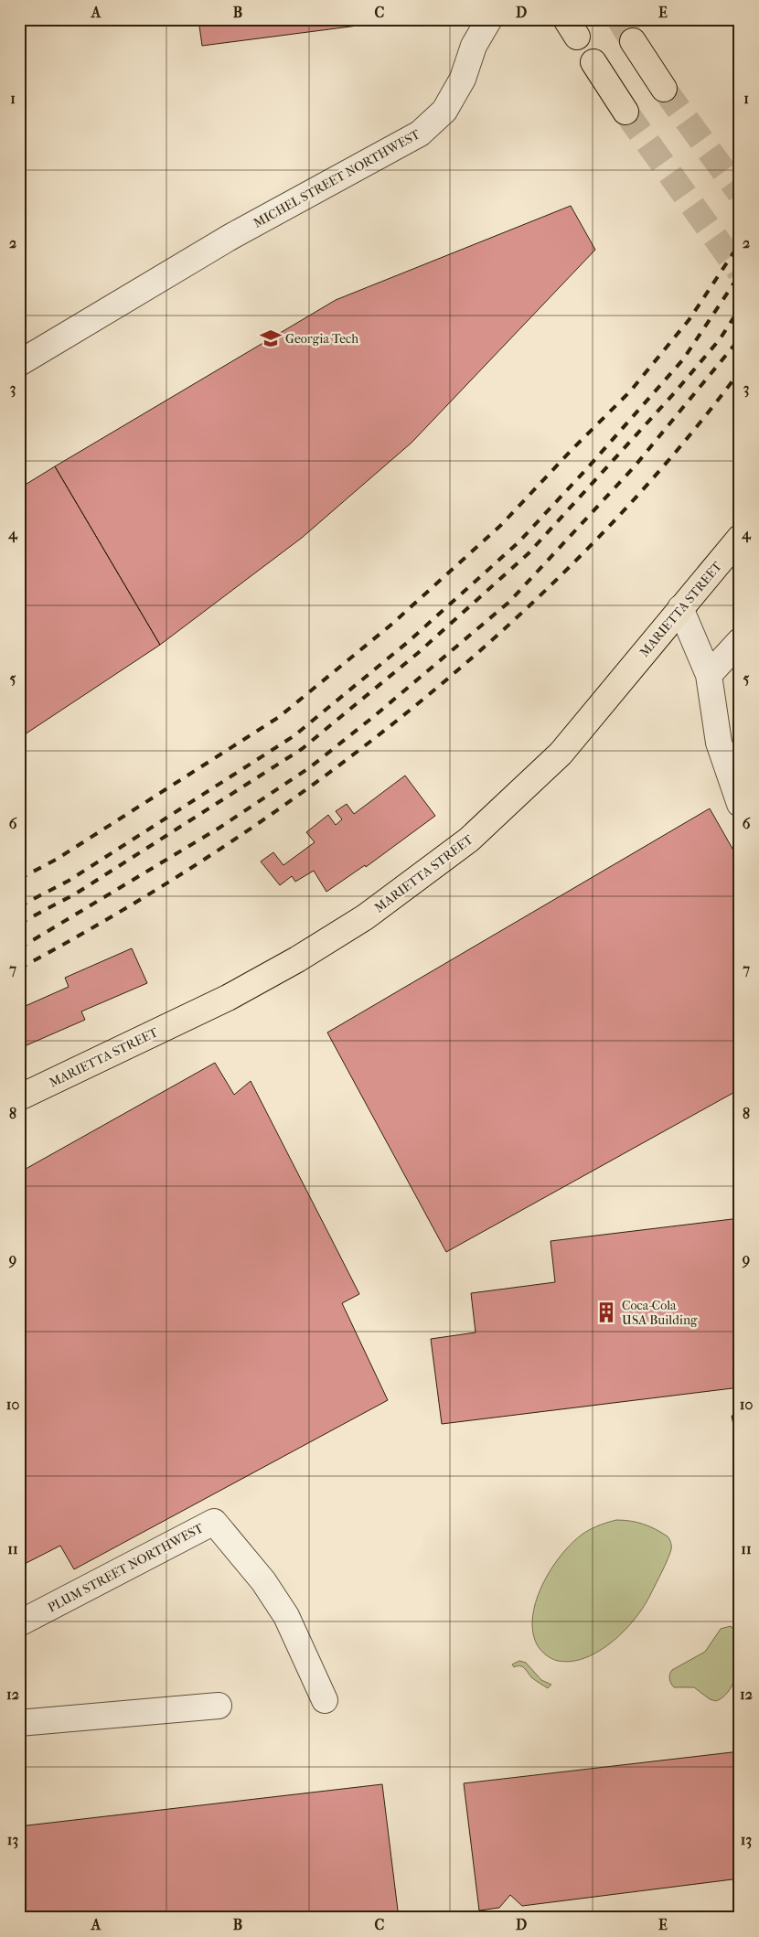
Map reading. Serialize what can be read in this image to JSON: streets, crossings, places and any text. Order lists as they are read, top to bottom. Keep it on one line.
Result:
{"streets":{"main road":["MARIETTA STREET"],"lane":["MICHEL STREET NORTHWEST","PLUM STREET NORTHWEST"]},"places":{"school or university":["Georgia Tech"],"building":["Coca-Cola USA Building"]},"grid":{"columns":["A","B","C","D","E"],"rows":["1","2","3","4","5","6","7","8","9","10","11","12","13"]}}
